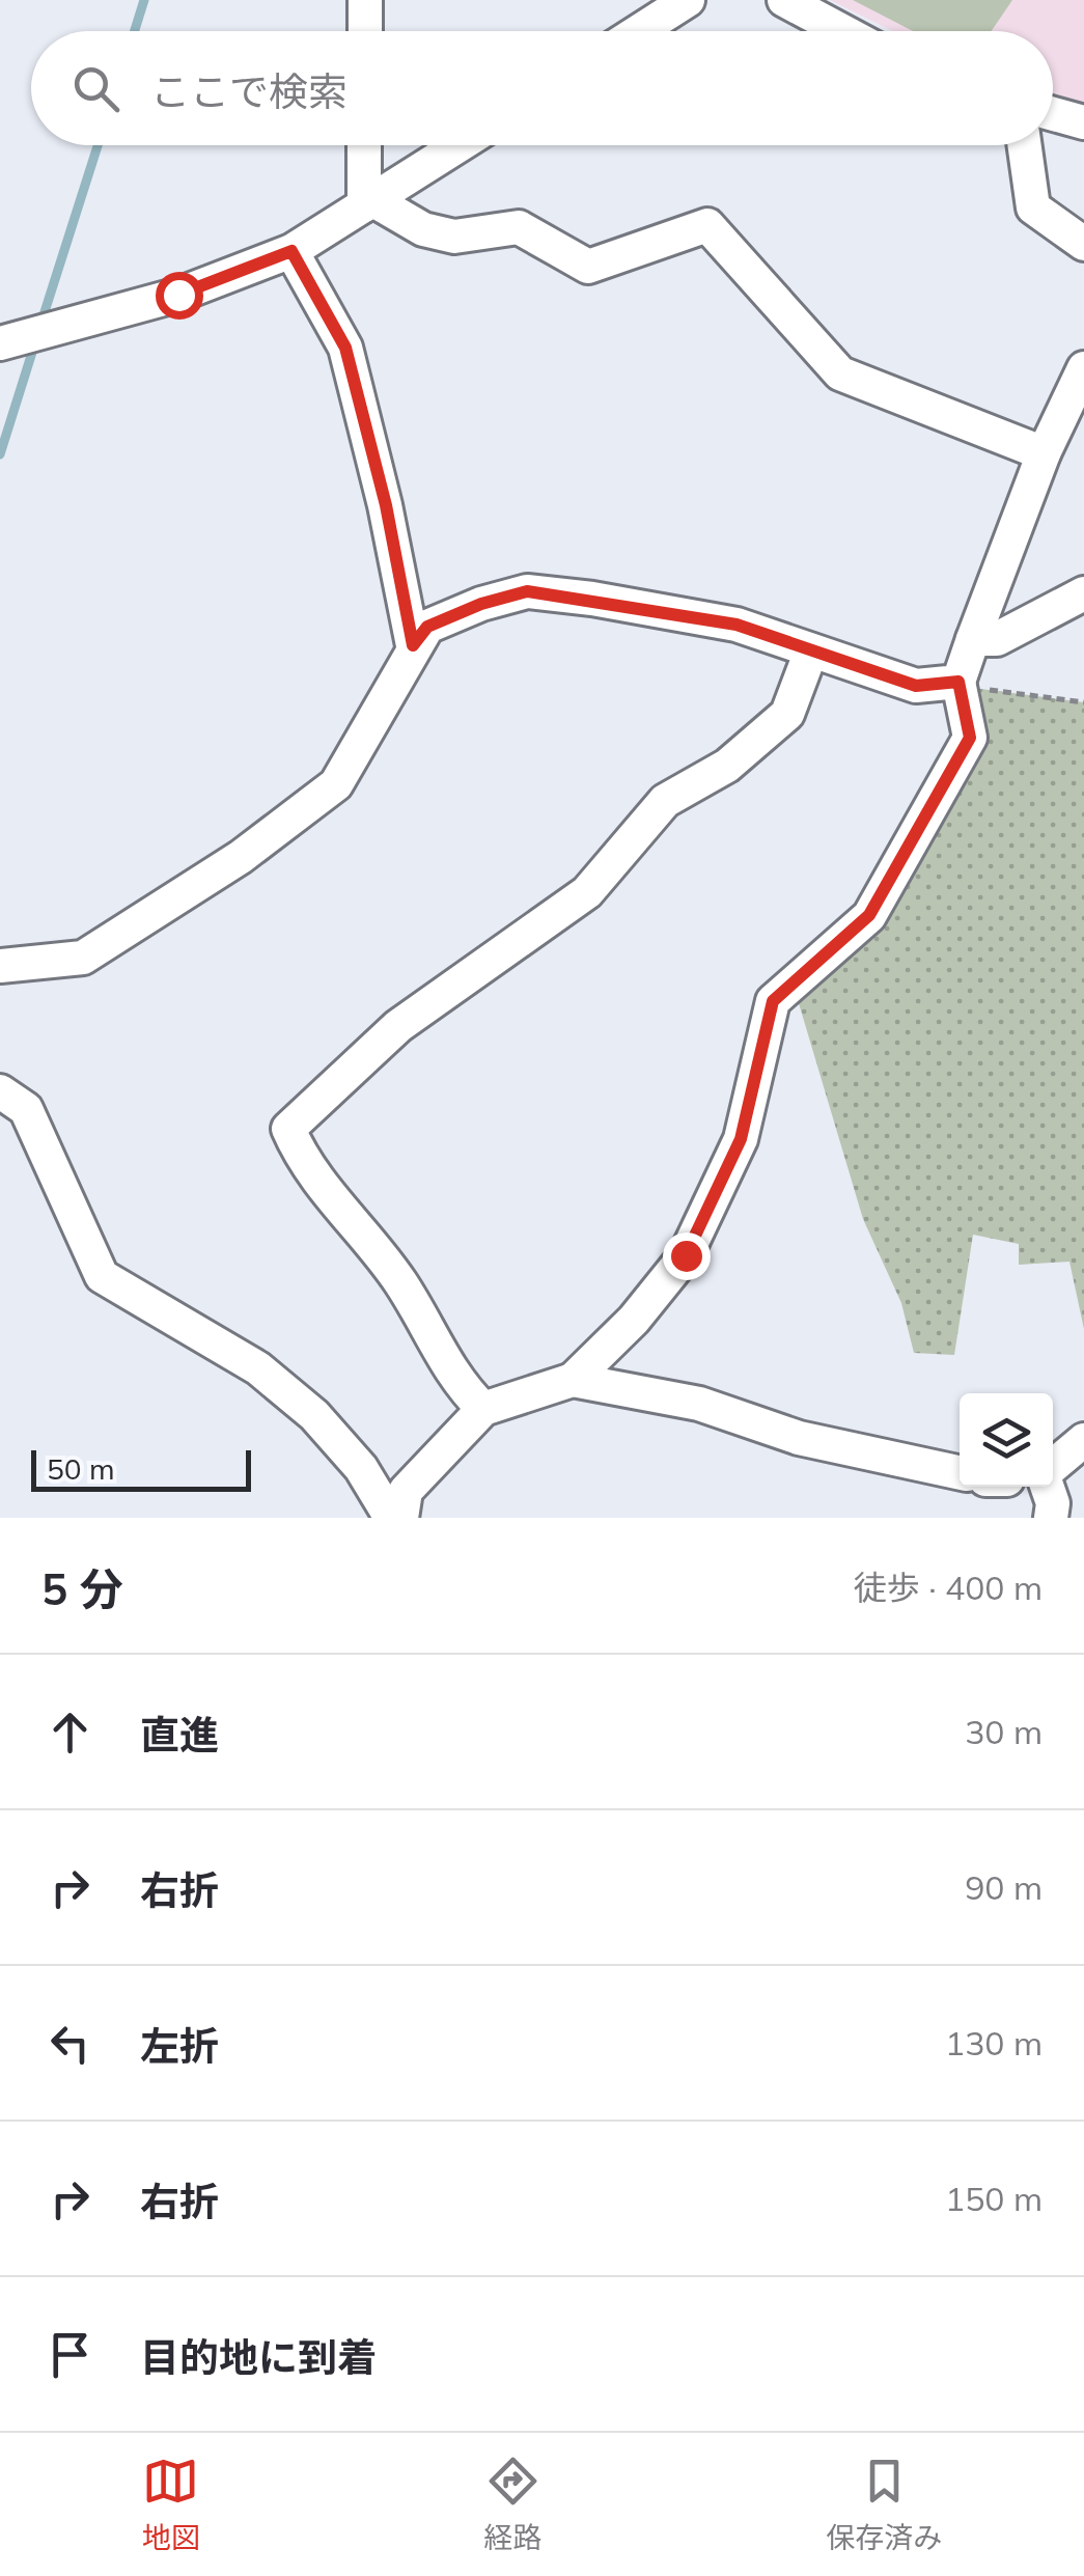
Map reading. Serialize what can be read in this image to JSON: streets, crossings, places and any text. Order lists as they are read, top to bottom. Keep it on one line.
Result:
{"scale_bar":"50 m","page":{"search":"ここで検索","scale":"50 m","heading":["5 分","徒歩 · 400 m"],"list":[["直進","30 m"],["右折","90 m"],["左折","130 m"],["右折","150 m"],"目的地に到着"],"nav":["地図","経路","保存済み"]}}
